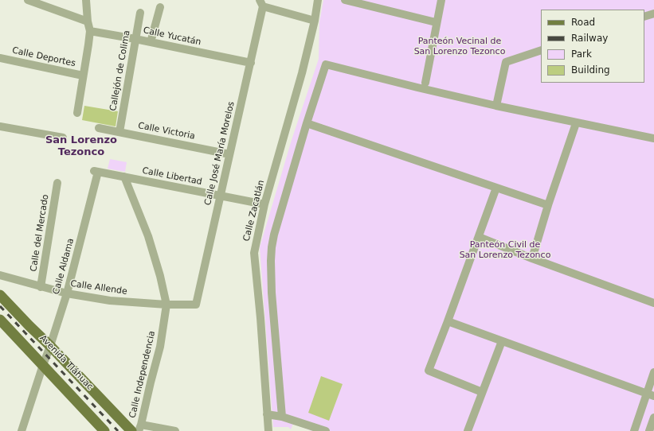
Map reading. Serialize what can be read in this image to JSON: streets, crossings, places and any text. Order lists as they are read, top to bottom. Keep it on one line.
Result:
{"streets":{"main road":["Avenida Tláhuac"],"street":["Calle Yucatán","Calle Deportes","Callejón de Colima","Calle Victoria","Calle José María Morelos","Calle Libertad","Calle Zacatlán","Calle del Mercado","Calle Aldama","Calle Allende","Calle Independencia"]},"crossings":[["Calle Yucatán","Callejón de Colima"],["Calle Yucatán","Calle José María Morelos"],["Callejón de Colima","Calle Victoria"],["Calle Victoria","Calle José María Morelos"],["Calle José María Morelos","Calle Libertad"],["Calle José María Morelos","Calle Allende"],["Calle Libertad","Calle Zacatlán"],["Calle Libertad","Calle Aldama"],["Calle Libertad","Calle Independencia"],["Calle del Mercado","Calle Allende"],["Calle Aldama","Calle Allende"],["Calle Aldama","Avenida Tláhuac"],["Calle Allende","Calle Independencia"]],"districts":["San Lorenzo Tezonco"],"parks":["Panteón Vecinal de San Lorenzo Tezonco","Panteón Civil de San Lorenzo Tezonco"],"legend":["Road","Railway","Park","Building"]}
